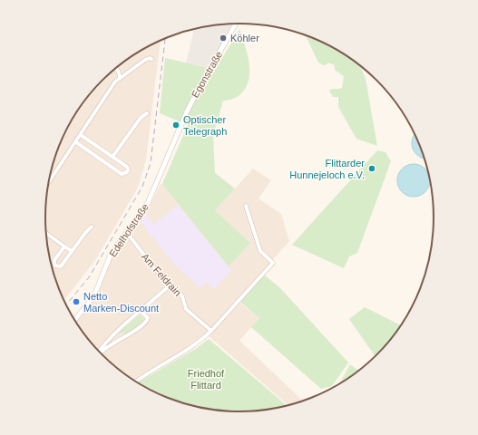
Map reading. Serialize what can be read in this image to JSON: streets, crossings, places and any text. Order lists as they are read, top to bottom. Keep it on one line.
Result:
{"streets":{"street":["Egonstraße","Edelhofstraße","Am Feldrain"]},"crossings":[["Egonstraße","Edelhofstraße"],["Edelhofstraße","Am Feldrain"]],"parks":["Friedhof Flittard"],"places":["Köhler","Optischer Telegraph","Flittarder Hunnejeloch e.V.","Netto Marken-Discount"]}
